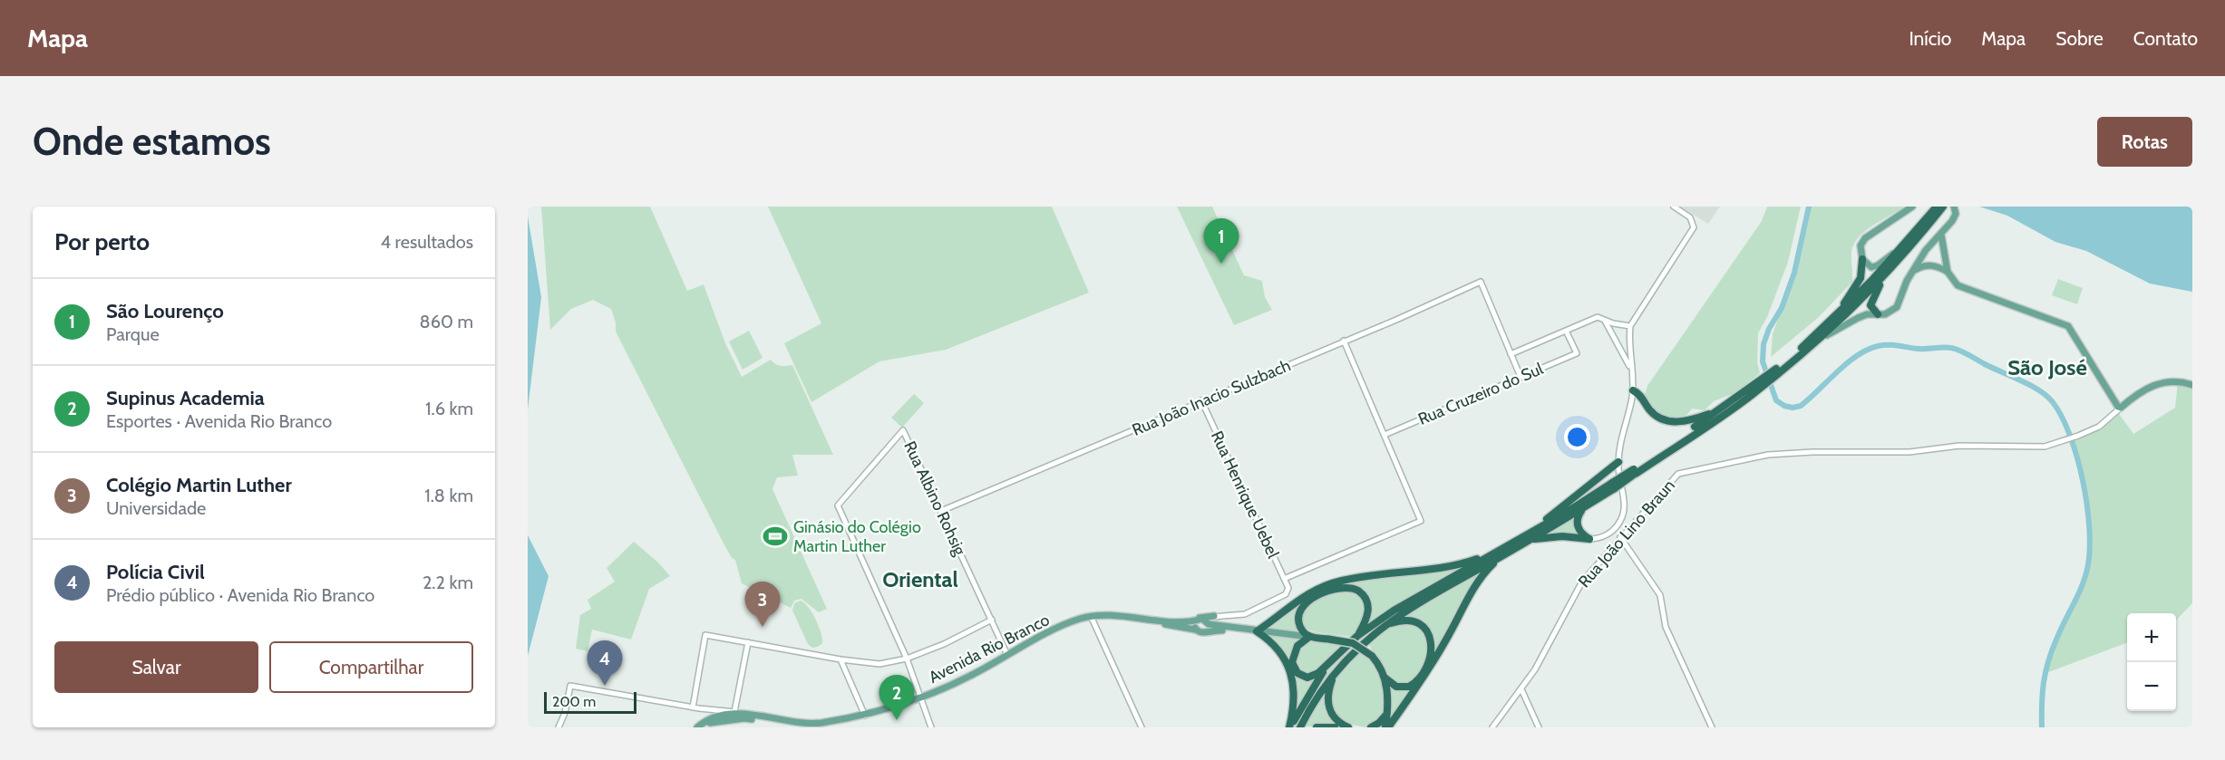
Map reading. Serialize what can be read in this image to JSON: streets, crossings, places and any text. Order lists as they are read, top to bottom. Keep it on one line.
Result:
{"streets":{"main road":["Avenida Rio Branco"],"street":["Rua Cruzeiro do Sul","Rua João Inacio Sulzbach","Rua Henrique Uebel","Rua Albino Rohsig","Rua João Lino Braun"]},"crossings":[["Rua João Inacio Sulzbach","Rua Henrique Uebel"],["Rua João Inacio Sulzbach","Rua Albino Rohsig"],["Rua Albino Rohsig","Avenida Rio Branco"]],"districts":["São José","Oriental"],"places":{"sports":["Ginásio do Colégio Martin Luther"]},"scale_bar":"200 m","page":{"header":"Mapa","nav":["Início","Mapa","Sobre","Contato"],"buttons":["Rotas",["Salvar","Compartilhar"]],"title":"Onde estamos","heading":["Por perto","4 resultados"],"pins":["1","3","4","2"],"list":[{"mark":"1","name":"São Lourenço","note":"Parque","value":"860 m"},{"mark":"2","name":"Supinus Academia","note":"Esportes · Avenida Rio Branco","value":"1.6 km"},{"mark":"3","name":"Colégio Martin Luther","note":"Universidade","value":"1.8 km"},{"mark":"4","name":"Polícia Civil","note":"Prédio público · Avenida Rio Branco","value":"2.2 km"}],"map_buttons":["+","−"],"scale":"200 m"}}
